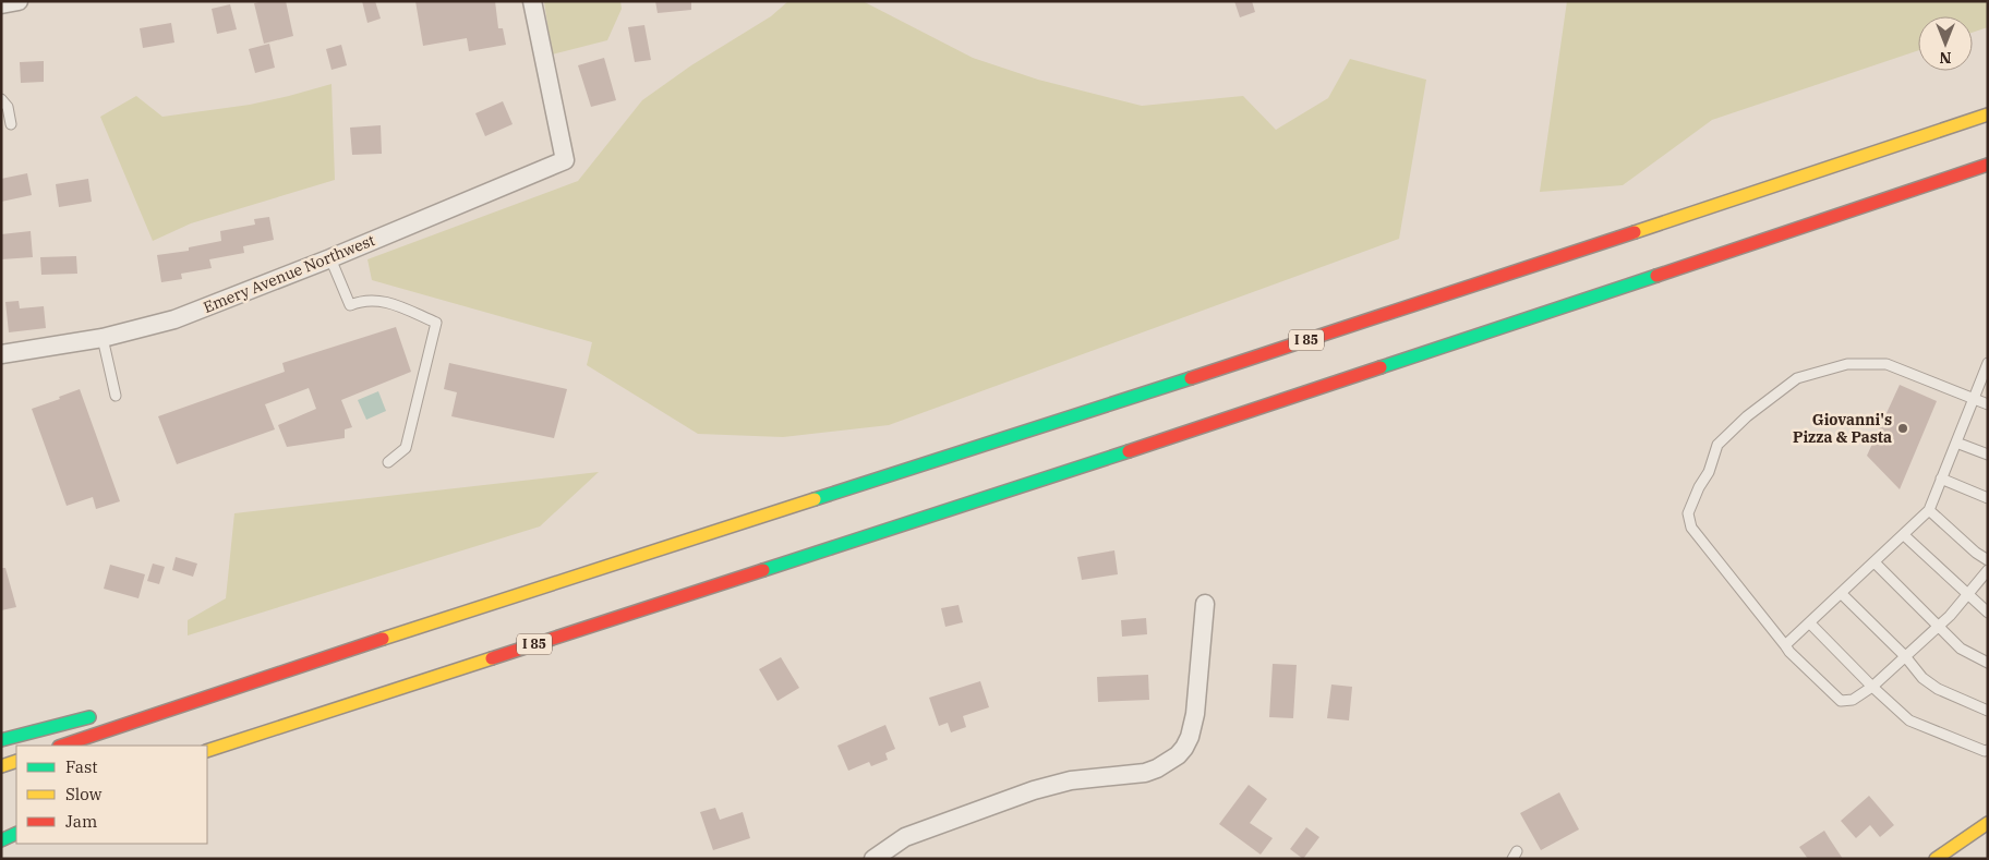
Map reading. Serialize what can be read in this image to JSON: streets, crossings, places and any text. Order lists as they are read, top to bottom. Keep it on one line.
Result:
{"streets":{"main road":["I 85"],"street":["Emery Avenue Northwest"]},"places":["Giovanni's Pizza & Pasta"],"legend":["Fast","Slow","Jam"],"north":"bottom"}
